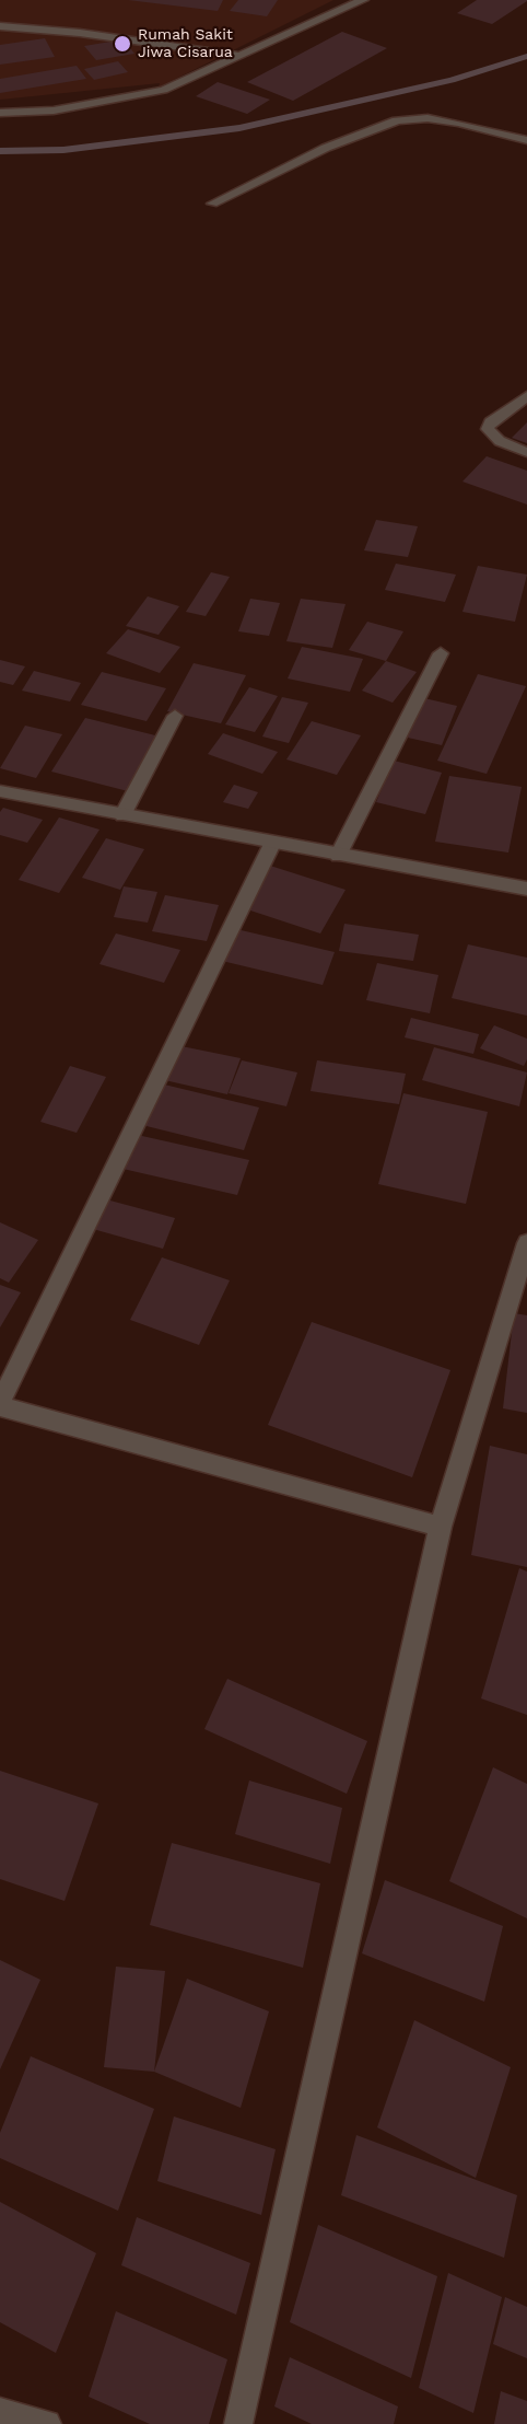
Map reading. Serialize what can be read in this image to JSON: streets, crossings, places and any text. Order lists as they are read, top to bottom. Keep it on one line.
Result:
{"places":["Rumah Sakit Jiwa Cisarua"]}
